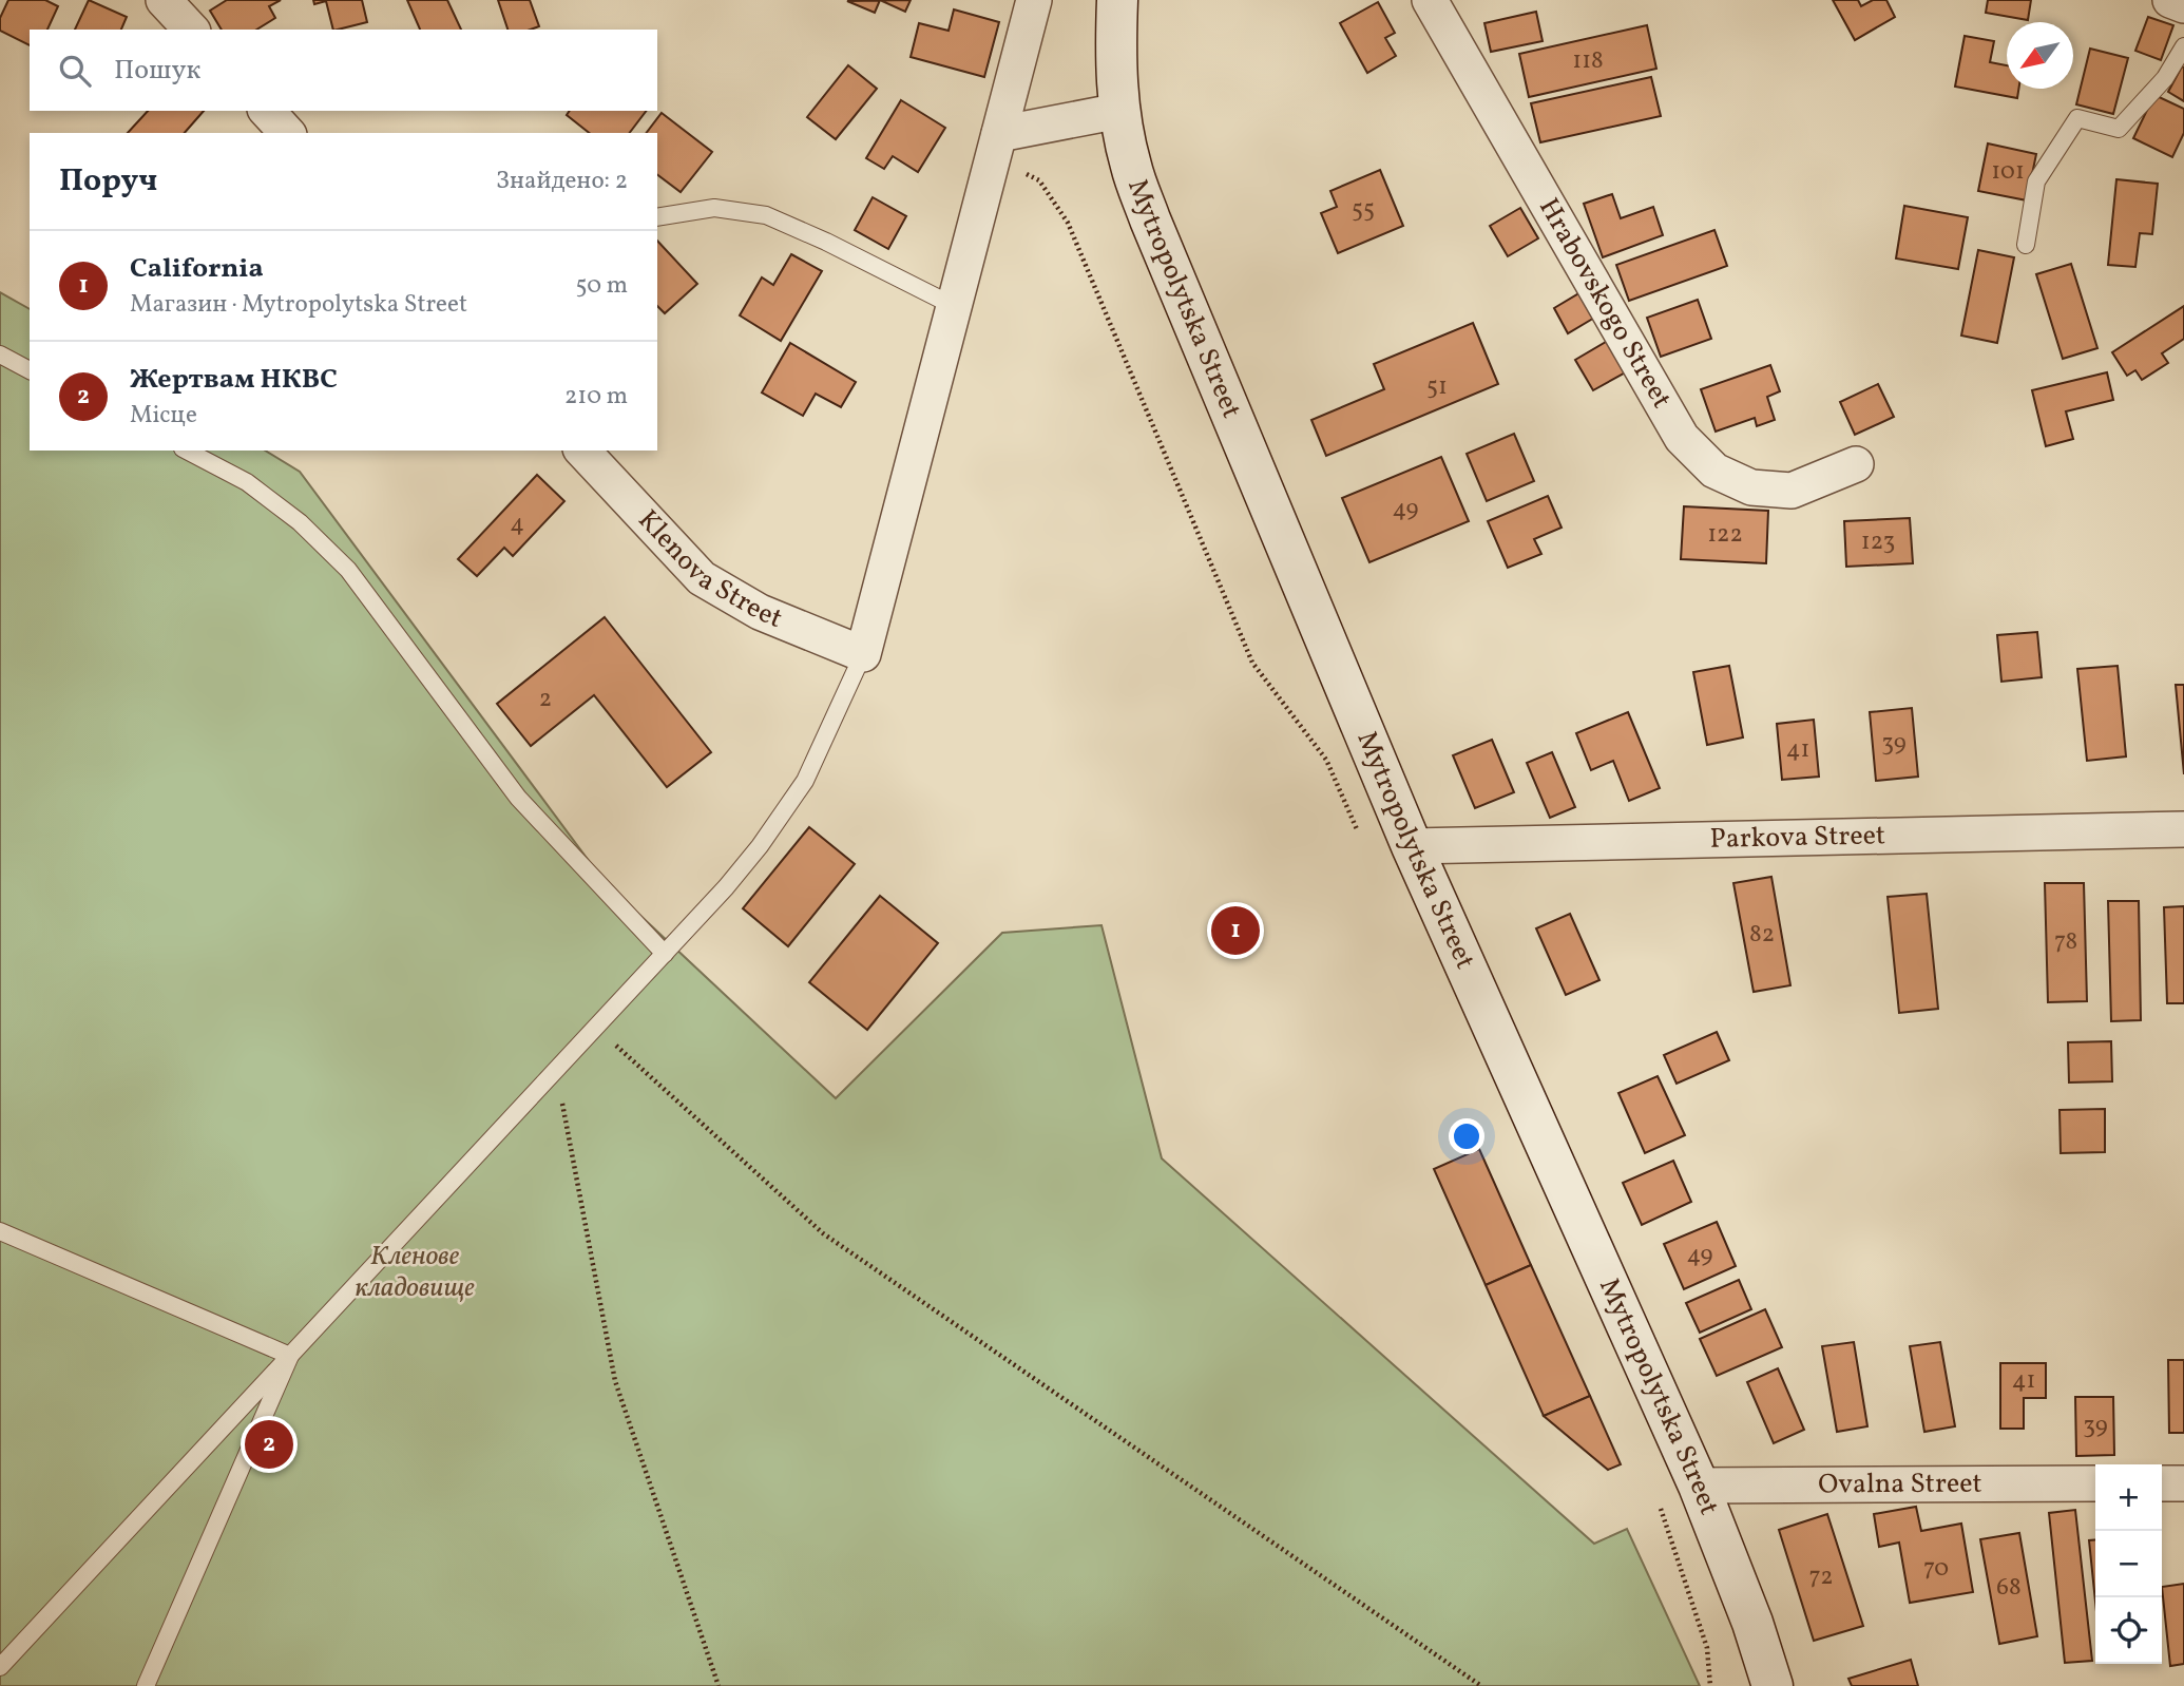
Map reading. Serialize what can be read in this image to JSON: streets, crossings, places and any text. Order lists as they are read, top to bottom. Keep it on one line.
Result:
{"streets":{"main road":["Mytropolytska Street"],"street":["Hrabovskogo Street","Klenova Street","Parkova Street","Ovalna Street"]},"crossings":[["Mytropolytska Street","Parkova Street"],["Mytropolytska Street","Ovalna Street"]],"parks":["Кленове кладовище"],"house_numbers":["118","101","55","51","49","4","122","123","2","39","41","82","78","49","41","39","70","72","68"],"north":"bottom left","page":{"search":"Пошук","heading":["Поруч","Знайдено: 2"],"list":[{"mark":"1","name":"California","note":"Магазин · Mytropolytska Street","value":"50 m"},{"mark":"2","name":"Жертвам НКВС","note":"Місце","value":"210 m"}],"pins":["1","2"],"map_buttons":["+","−"]}}
